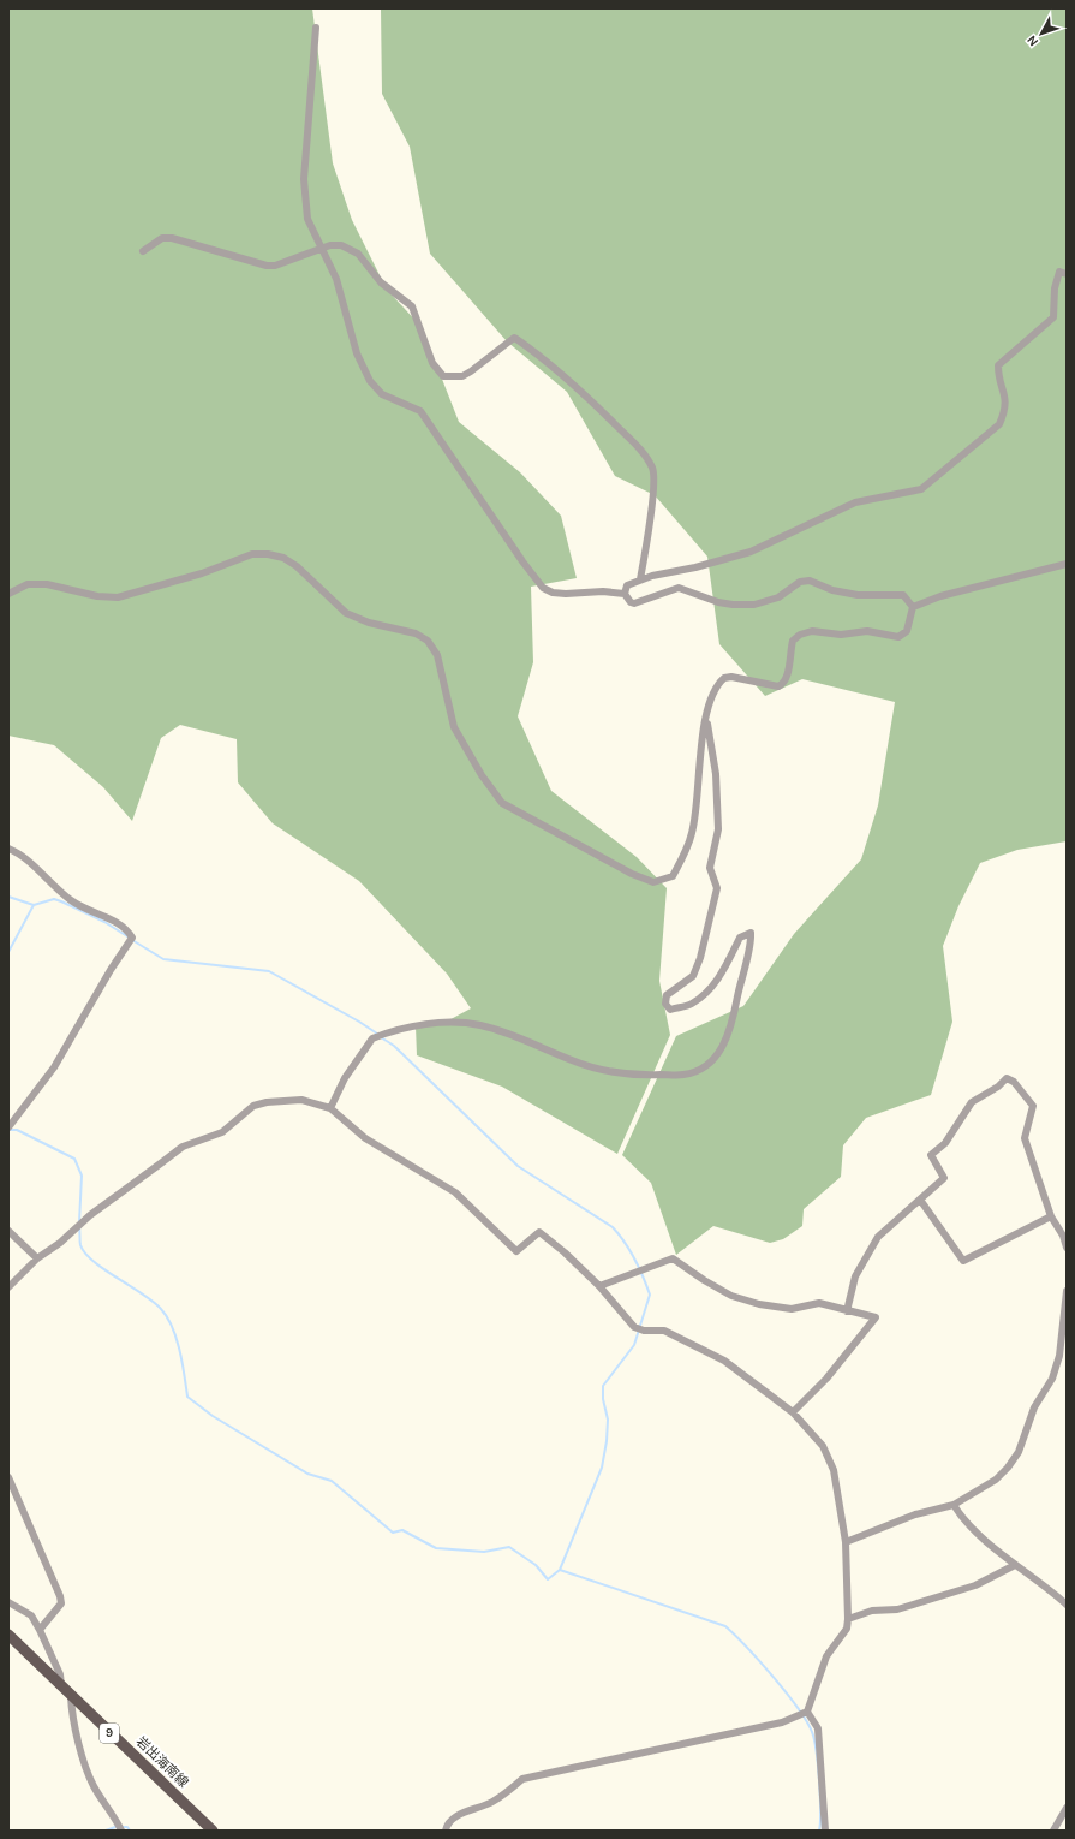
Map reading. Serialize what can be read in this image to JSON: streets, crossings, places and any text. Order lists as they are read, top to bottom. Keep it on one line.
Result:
{"streets":{"main road":["9","岩出海南線"]},"north":"bottom left"}
